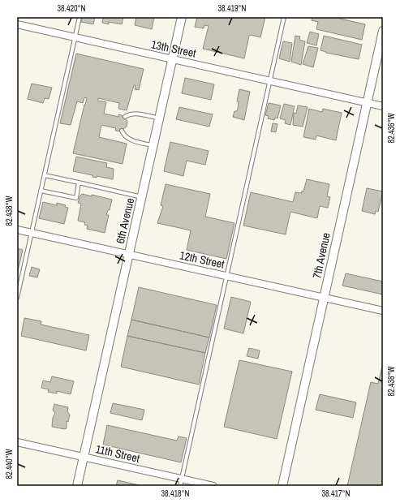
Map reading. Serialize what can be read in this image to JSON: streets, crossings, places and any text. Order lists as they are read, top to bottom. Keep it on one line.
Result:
{"streets":{"street":["13th Street","6th Avenue","7th Avenue","12th Street","11th Street"]},"crossings":[["13th Street","6th Avenue"],["13th Street","7th Avenue"],["6th Avenue","12th Street"],["6th Avenue","11th Street"],["7th Avenue","12th Street"]],"coordinates":["38.420°N","38.419°N","82.436°W","82.438°W","82.440°W","38.418°N","38.417°N"]}
